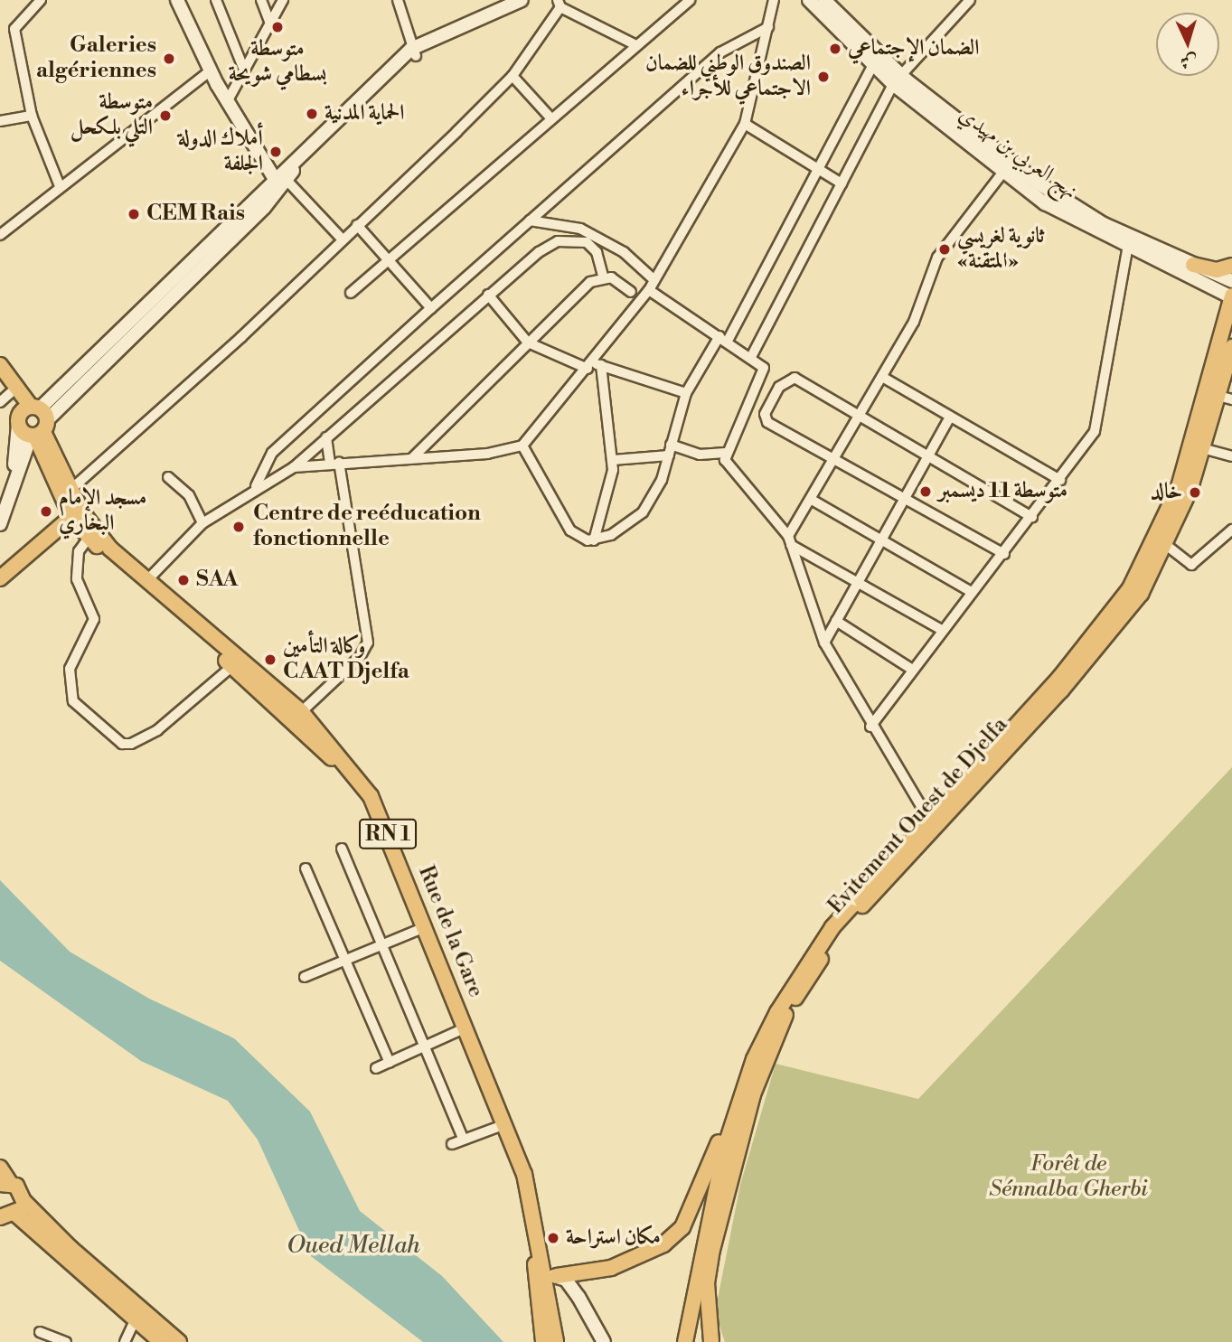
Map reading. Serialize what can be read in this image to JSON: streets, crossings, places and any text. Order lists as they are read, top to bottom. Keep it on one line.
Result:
{"streets":{"main road":["نهج العربي بن مهيدي","Evitement Ouest de Djelfa","RN 1","Rue de la Gare"]},"crossings":[["نهج العربي بن مهيدي","Evitement Ouest de Djelfa"],["RN 1","Rue de la Gare"]],"water":["Oued Mellah"],"parks":["Forêt de Sénnalba Gherbi"],"places":["متوسطة بسطامي شويحة","الضمان الإجتماعي","Galeries algériennes","الصندوق الوطني للضمان الاجتماعي للأجراء","الحماية المدنية","متوسطة التلي بلكحل","أملاك الدولة الجلفة","CEM Rais","ثانوية لغريسي «المتقنة»","متوسطة 11 ديسمبر","خالد","مسجد الإمام البخاري","Centre de reéducation fonctionnelle","SAA","وكالة التأمين CAAT Djelfa","مكان استراحة"],"north":"bottom"}
